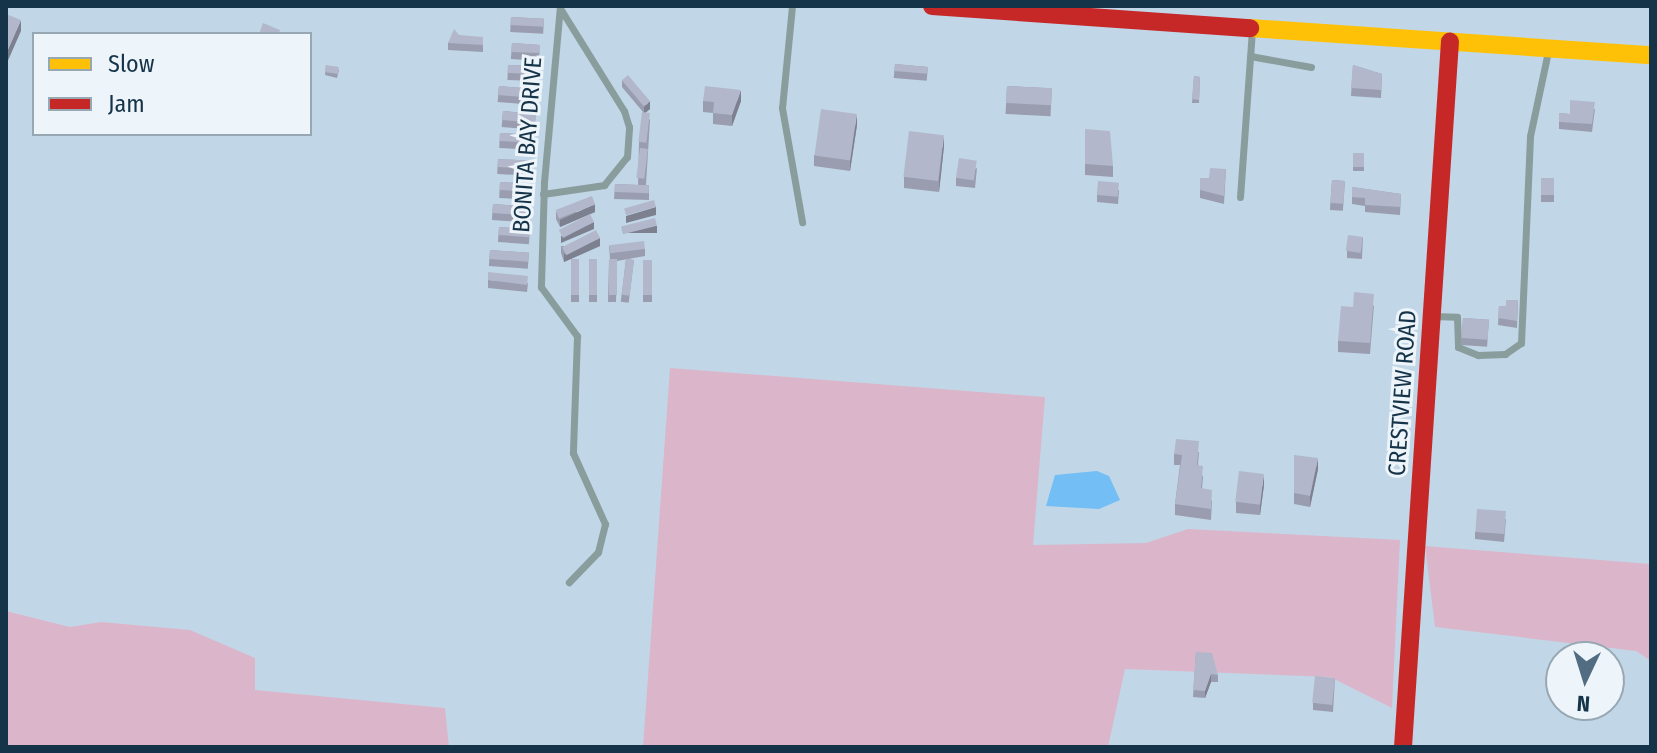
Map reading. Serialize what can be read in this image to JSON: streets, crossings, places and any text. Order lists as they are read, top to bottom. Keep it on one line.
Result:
{"streets":{"street":["CRESTVIEW ROAD"],"lane":["BONITA BAY DRIVE"]},"legend":["Slow","Jam"],"north":"bottom"}
